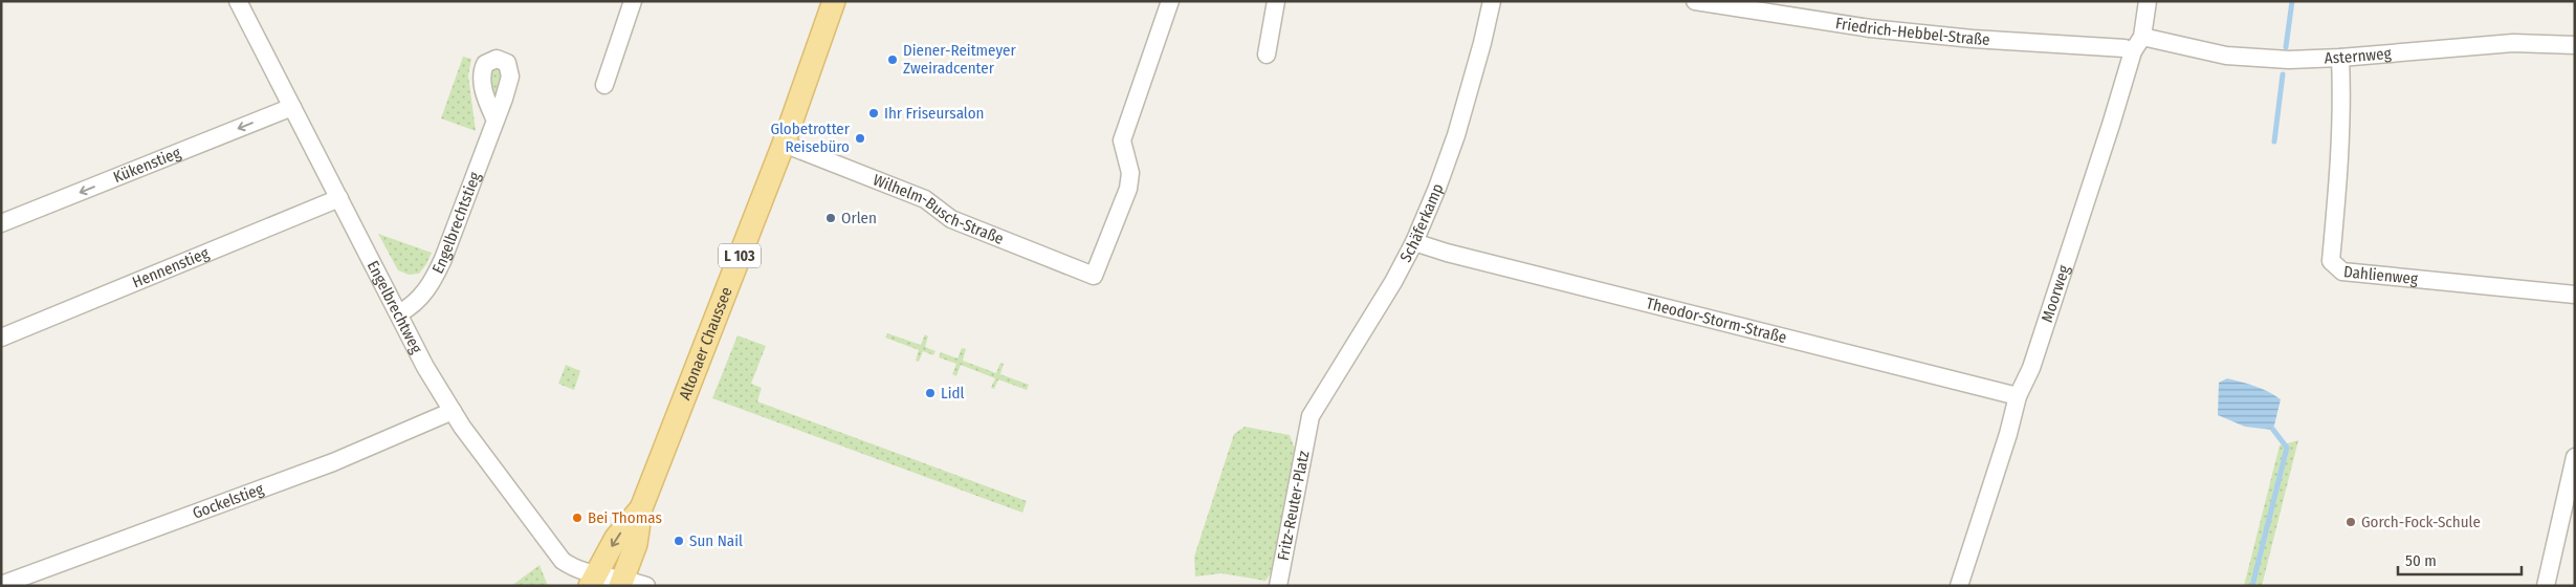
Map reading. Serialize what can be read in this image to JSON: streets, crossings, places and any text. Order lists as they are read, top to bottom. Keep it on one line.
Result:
{"streets":{"main road":["L 103","Altonaer Chaussee"],"street":["Friedrich-Hebbel-Straße","Asternweg","Kükenstieg","Wilhelm-Busch-Straße","Engelbrechtstieg","Schäferkamp","Hennenstieg","Dahlienweg","Moorweg","Engelbrechtweg","Theodor-Storm-Straße","Gockelstieg","Fritz-Reuter-Platz"]},"crossings":[["Friedrich-Hebbel-Straße","Asternweg"],["Friedrich-Hebbel-Straße","Moorweg"],["Asternweg","Dahlienweg"],["Asternweg","Moorweg"],["Kükenstieg","Engelbrechtweg"],["Wilhelm-Busch-Straße","Altonaer Chaussee"],["Engelbrechtstieg","Engelbrechtweg"],["Schäferkamp","Theodor-Storm-Straße"],["Schäferkamp","Fritz-Reuter-Platz"],["Hennenstieg","Engelbrechtweg"],["Moorweg","Theodor-Storm-Straße"],["Engelbrechtweg","Altonaer Chaussee"],["Engelbrechtweg","Gockelstieg"]],"one_way":["Kükenstieg"],"places":["Diener-Reitmeyer Zweiradcenter","Ihr Friseursalon","Globetrotter Reisebüro","Orlen","Lidl","Bei Thomas","Gorch-Fock-Schule","Sun Nail"],"scale_bar":"50 m"}
